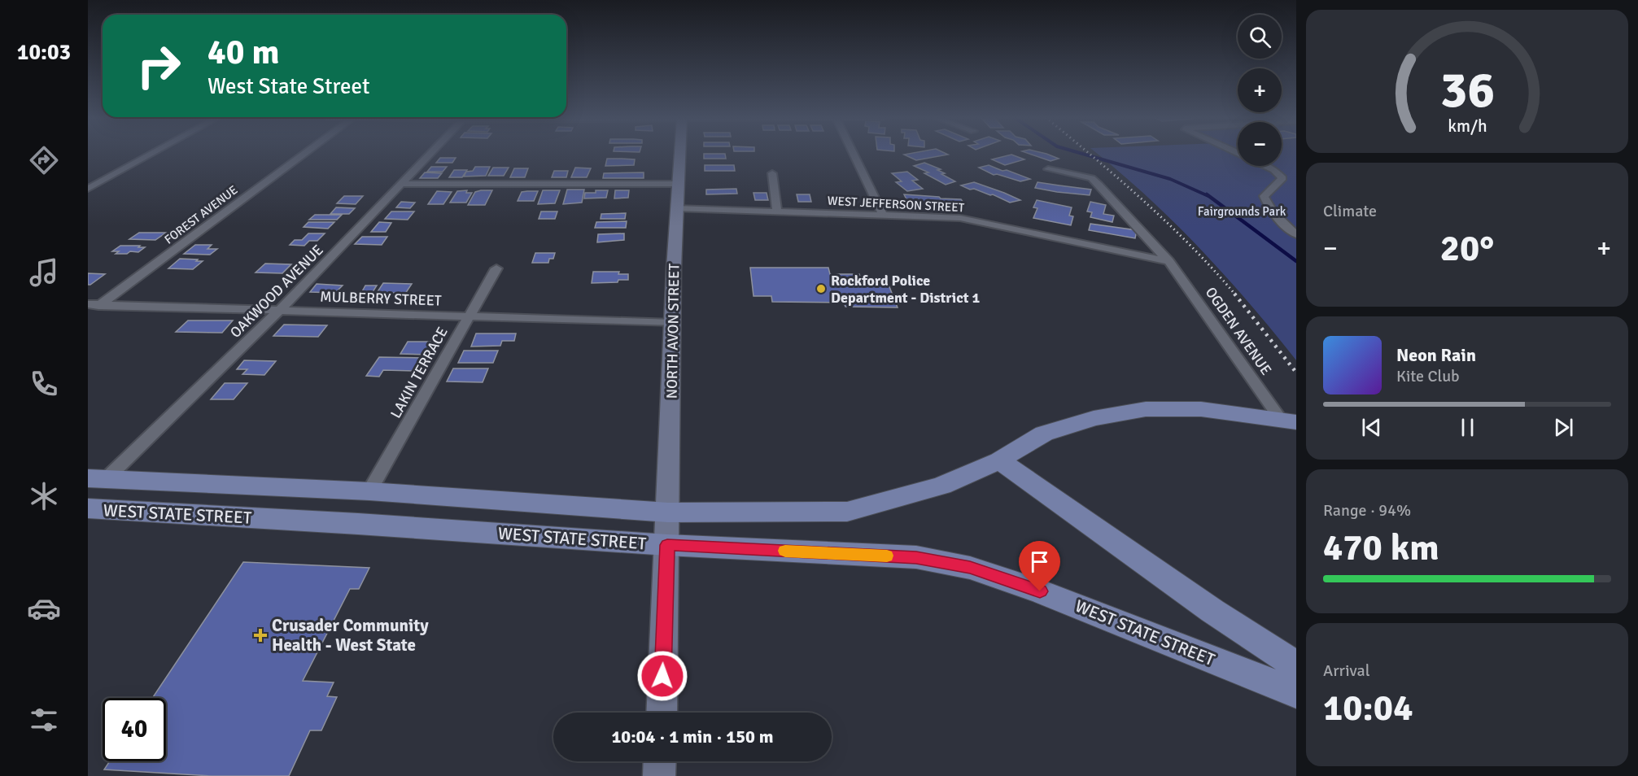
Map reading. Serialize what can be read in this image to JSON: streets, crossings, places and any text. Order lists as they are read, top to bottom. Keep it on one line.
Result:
{"streets":{"main road":["WEST STATE STREET"],"street":["WEST JEFFERSON STREET","FOREST AVENUE","OAKWOOD AVENUE","MULBERRY STREET","NORTH AVON STREET","OGDEN AVENUE","LAKIN TERRACE"]},"crossings":[["WEST JEFFERSON STREET","NORTH AVON STREET"],["WEST JEFFERSON STREET","OGDEN AVENUE"],["FOREST AVENUE","MULBERRY STREET"],["OAKWOOD AVENUE","MULBERRY STREET"],["OAKWOOD AVENUE","WEST STATE STREET"],["MULBERRY STREET","NORTH AVON STREET"],["MULBERRY STREET","LAKIN TERRACE"],["NORTH AVON STREET","WEST STATE STREET"],["OGDEN AVENUE","WEST STATE STREET"],["LAKIN TERRACE","WEST STATE STREET"]],"parks":["Fairgrounds Park"],"places":{"other":["Rockford Police Department - District 1"],"health":["Crusader Community Health - West State"]},"page":{"tabs":"10:03","map_buttons":["+","−"],"turn":["40 m","West State Street"],"tile":["Climate",["Range · 94%","470 km"],["Arrival","10:04"]],"heat":["−","20°","+"],"song":["Neon Rain","Kite Club"],"limit":"40","trip":"10:04 · 1 min · 150 m","gauge":["36","km/h"]}}
